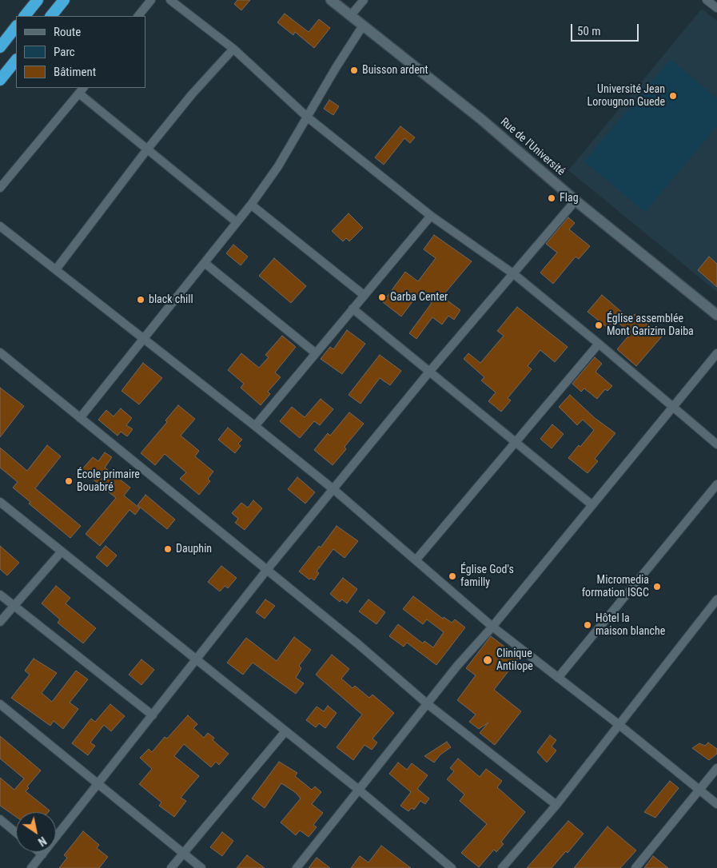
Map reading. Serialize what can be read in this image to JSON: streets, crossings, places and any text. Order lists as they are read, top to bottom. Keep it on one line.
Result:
{"streets":{"street":["Rue de l'Université"]},"places":["Buisson ardent","Université Jean Lorougnon Guede","Flag","Garba Center","black chill","Église assemblée Mont Garizim Daiba","École primaire Bouabré","Dauphin","Église God's familly","Micromedia formation ISGC","Hôtel la maison blanche","Clinique Antilope"],"legend":["Route","Parc","Bâtiment"],"scale_bar":"50 m","north":"bottom right"}
